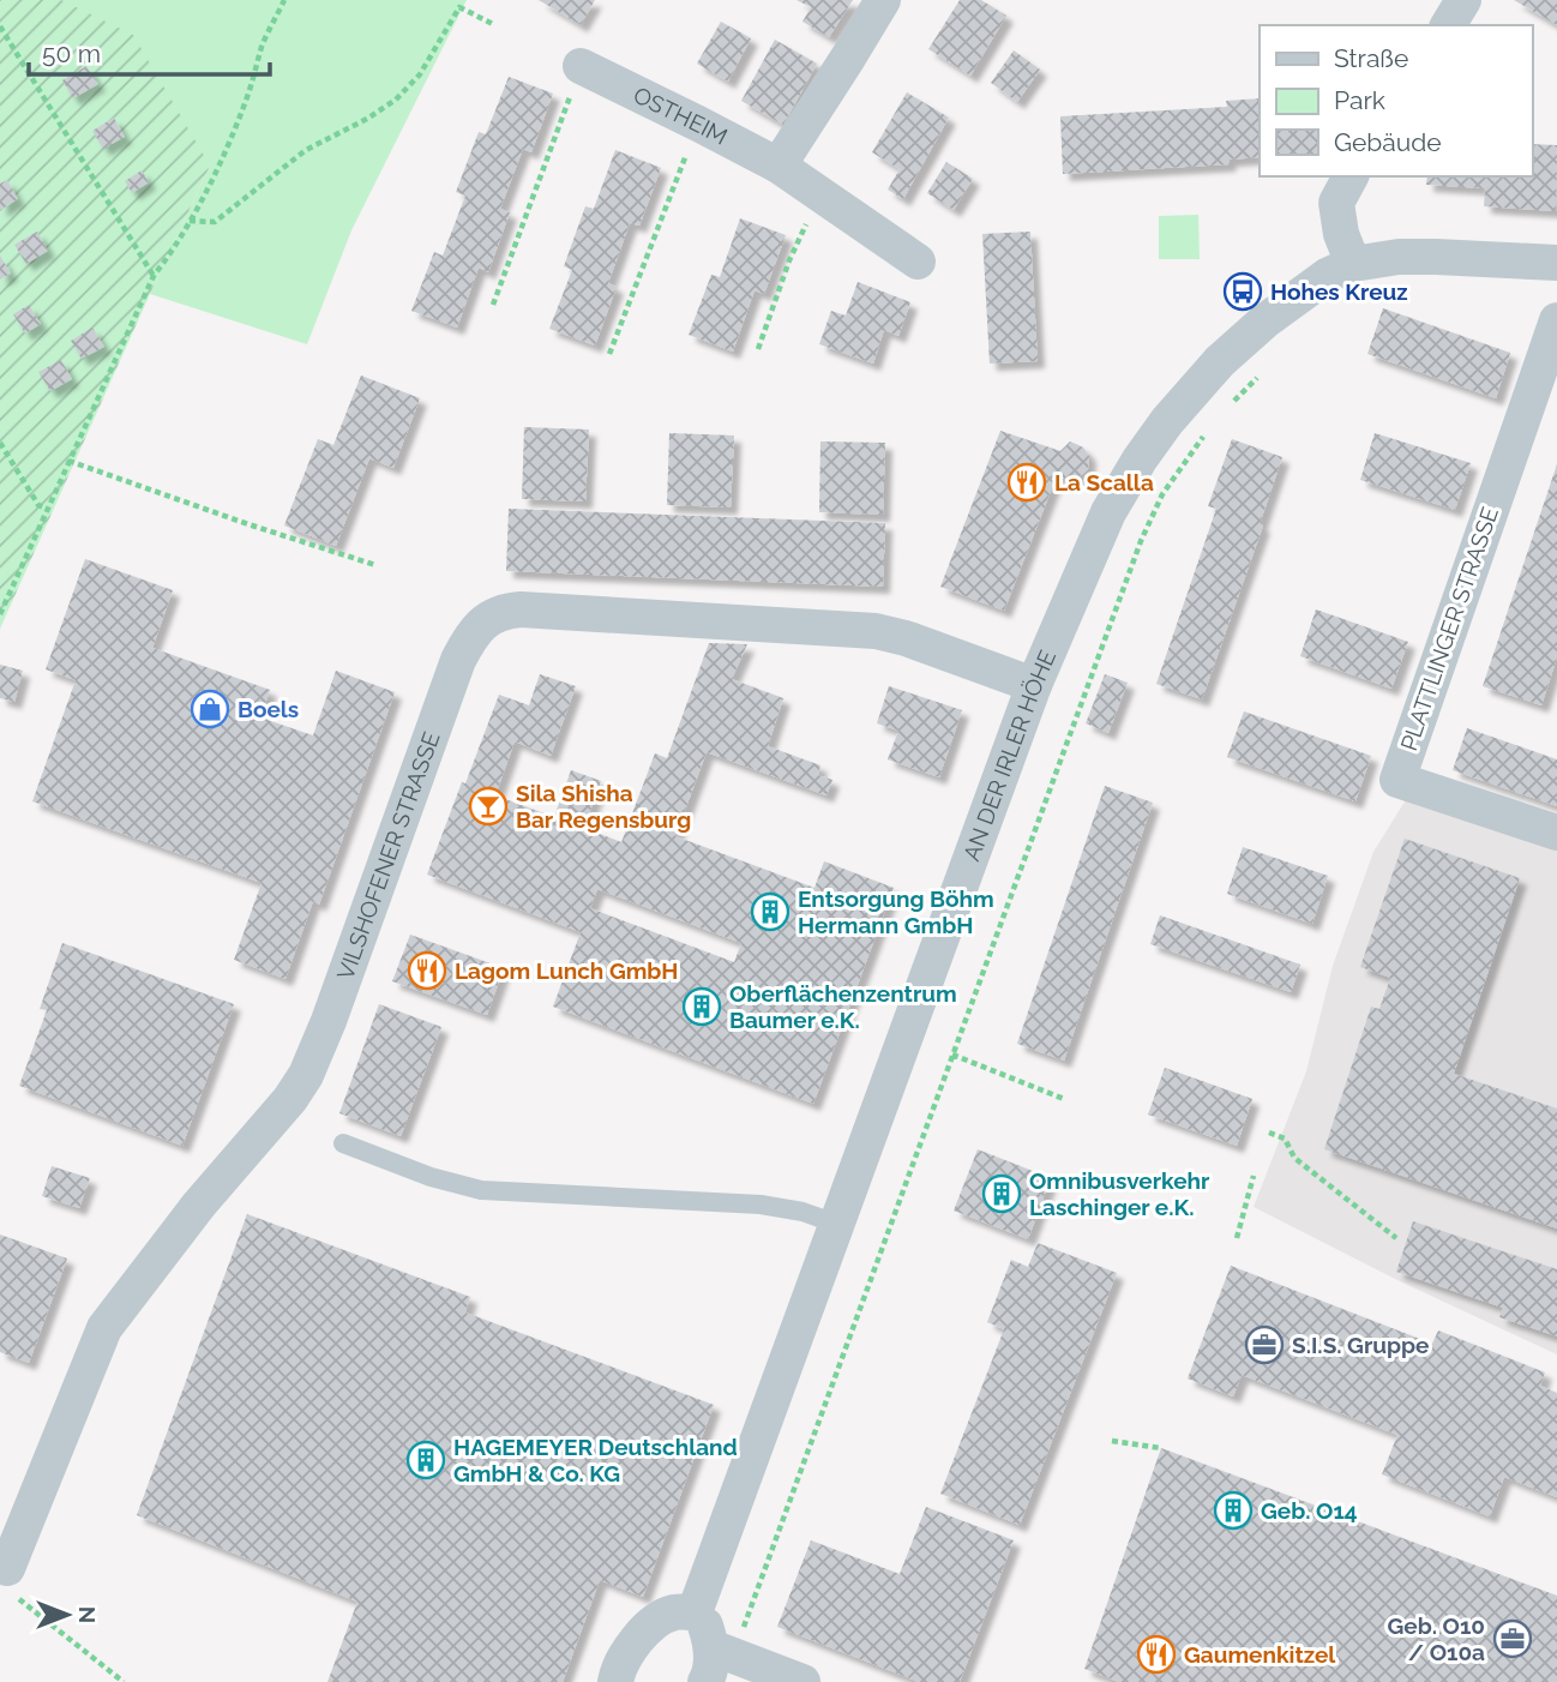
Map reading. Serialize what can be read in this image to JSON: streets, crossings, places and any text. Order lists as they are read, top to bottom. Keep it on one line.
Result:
{"streets":{"street":["OSTHEIM","PLATTLINGER STRASSE","AN DER IRLER HÖHE","VILSHOFENER STRASSE"]},"crossings":[["AN DER IRLER HÖHE","VILSHOFENER STRASSE"]],"places":{"bus stop":["Hohes Kreuz"],"restaurant":["La Scalla","Lagom Lunch GmbH","Gaumenkitzel"],"shop":["Boels"],"bar":["Sila Shisha Bar Regensburg"],"building":["Entsorgung Böhm Hermann GmbH","Oberflächenzentrum Baumer e.K.","Omnibusverkehr Laschinger e.K.","HAGEMEYER Deutschland GmbH & Co. KG","Geb. O14"],"office":["S.I.S. Gruppe","Geb. O10 / O10a"]},"legend":["Straße","Park","Gebäude"],"scale_bar":"50 m","north":"right"}
